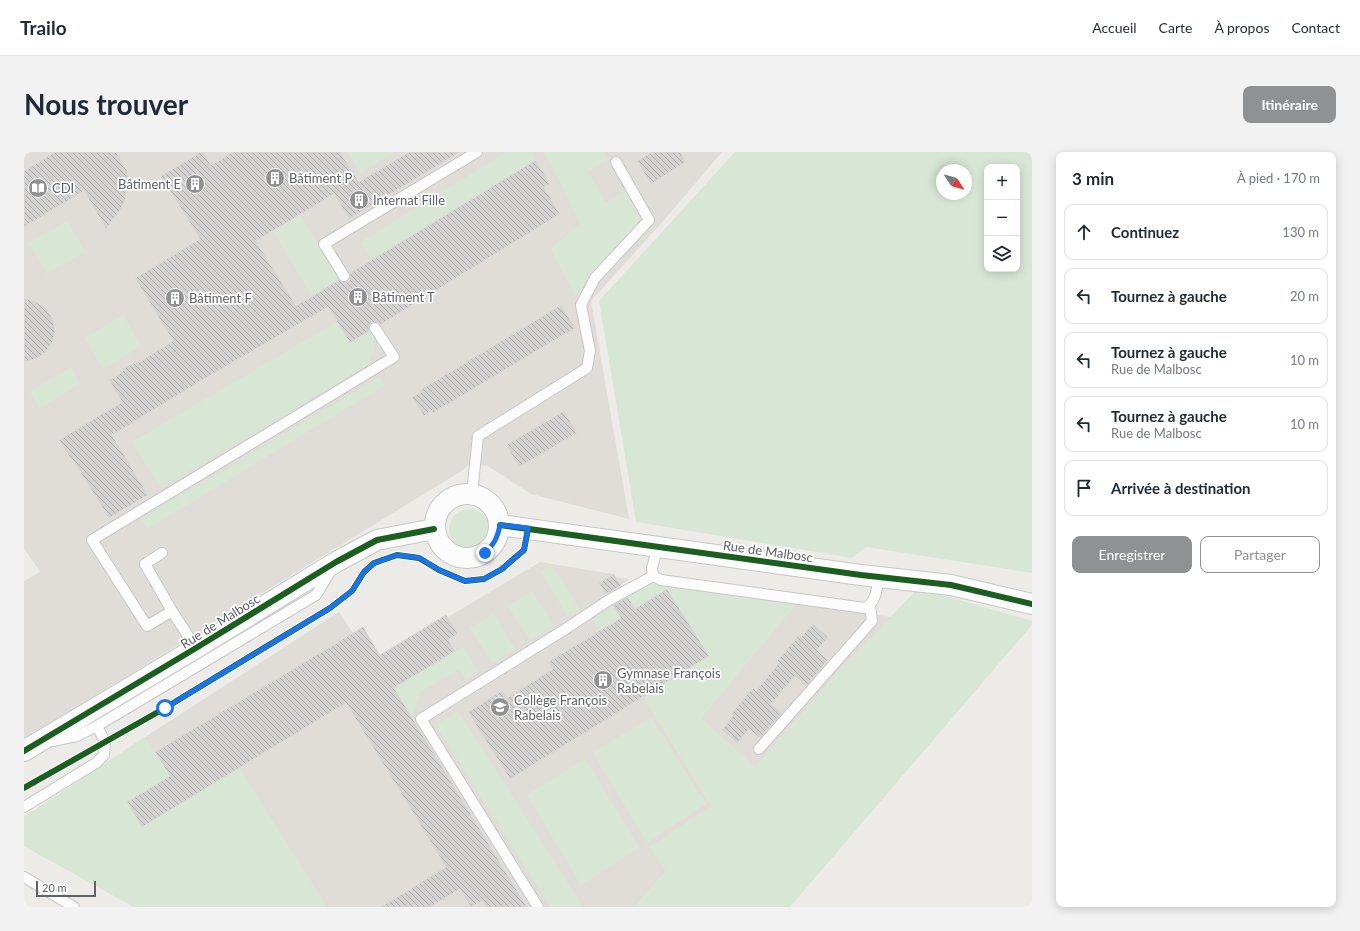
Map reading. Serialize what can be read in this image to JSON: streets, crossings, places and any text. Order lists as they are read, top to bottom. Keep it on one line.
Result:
{"streets":{"street":["Rue de Malbosc"]},"places":{"building":["Bâtiment P","Bâtiment E","Internat Fille","Bâtiment T","Bâtiment F","Gymnase François Rabelais"],"library":["CDI"],"school or university":["Collège François Rabelais"]},"scale_bar":"20 m","north":"bottom right","page":{"header":"Trailo","nav":["Accueil","Carte","À propos","Contact"],"buttons":["Itinéraire",["Enregistrer","Partager"]],"title":"Nous trouver","heading":["3 min","À pied · 170 m"],"map_buttons":["+","−"],"list":[["Continuez","130 m"],["Tournez à gauche","20 m"],["Tournez à gauche","Rue de Malbosc","10 m"],["Tournez à gauche","Rue de Malbosc","10 m"],"Arrivée à destination"],"scale":"20 m"}}
